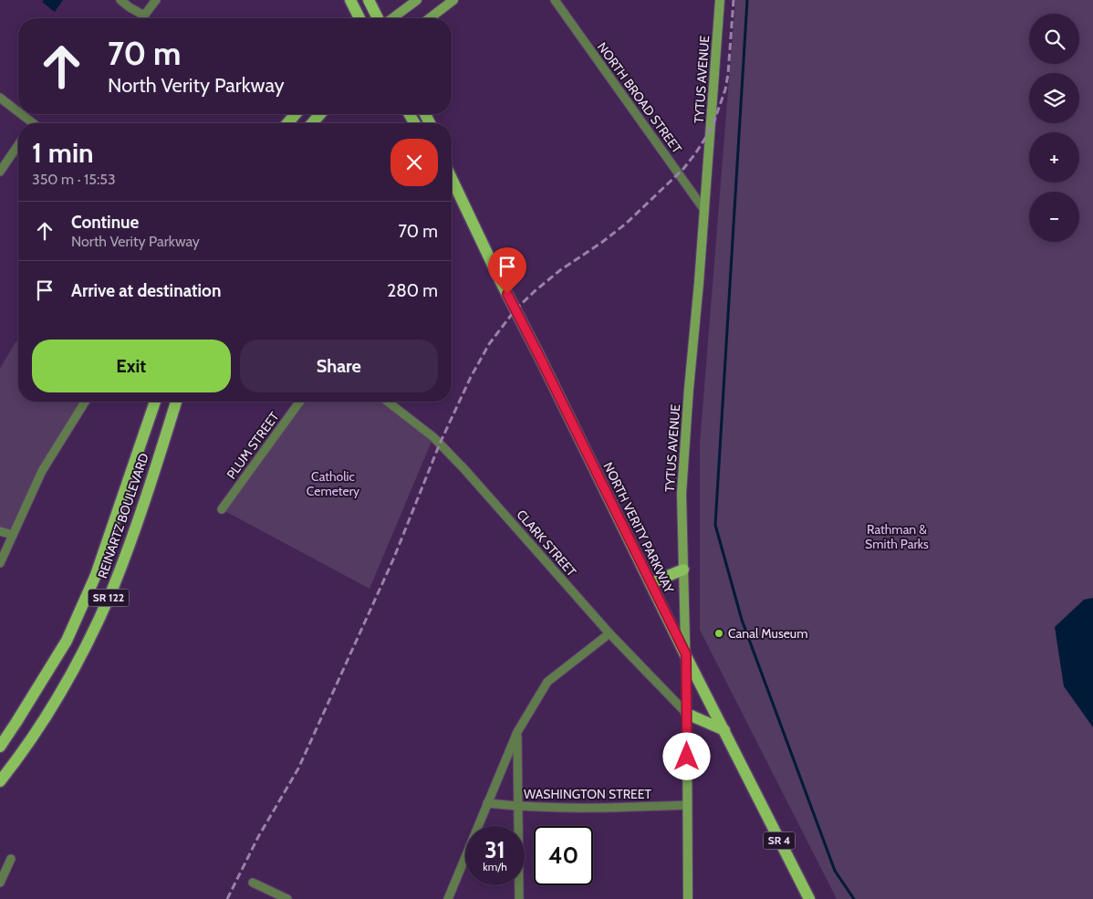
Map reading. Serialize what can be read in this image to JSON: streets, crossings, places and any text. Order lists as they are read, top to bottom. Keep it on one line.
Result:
{"streets":{"main road":["REINARTZ BOULEVARD","NORTH VERITY PARKWAY","SR 122","SR 4"],"street":["TYTUS AVENUE","NORTH BROAD STREET","PLUM STREET","CLARK STREET","WASHINGTON STREET"]},"crossings":[["TYTUS AVENUE","NORTH BROAD STREET"],["TYTUS AVENUE","NORTH VERITY PARKWAY"],["TYTUS AVENUE","CLARK STREET"],["TYTUS AVENUE","WASHINGTON STREET"]],"parks":["Catholic Cemetery","Rathman & Smith Parks"],"places":["Canal Museum"],"page":{"map_buttons":["+","−"],"turn":["70 m","North Verity Parkway"],"heading":["1 min","350 m · 15:53"],"list":[{"name":"Continue","note":"North Verity Parkway","value":"70 m"},{"name":"Arrive at destination","value":"280 m"}],"buttons":["Exit","Share"],"speed":"31 km/h","limit":"40"}}
